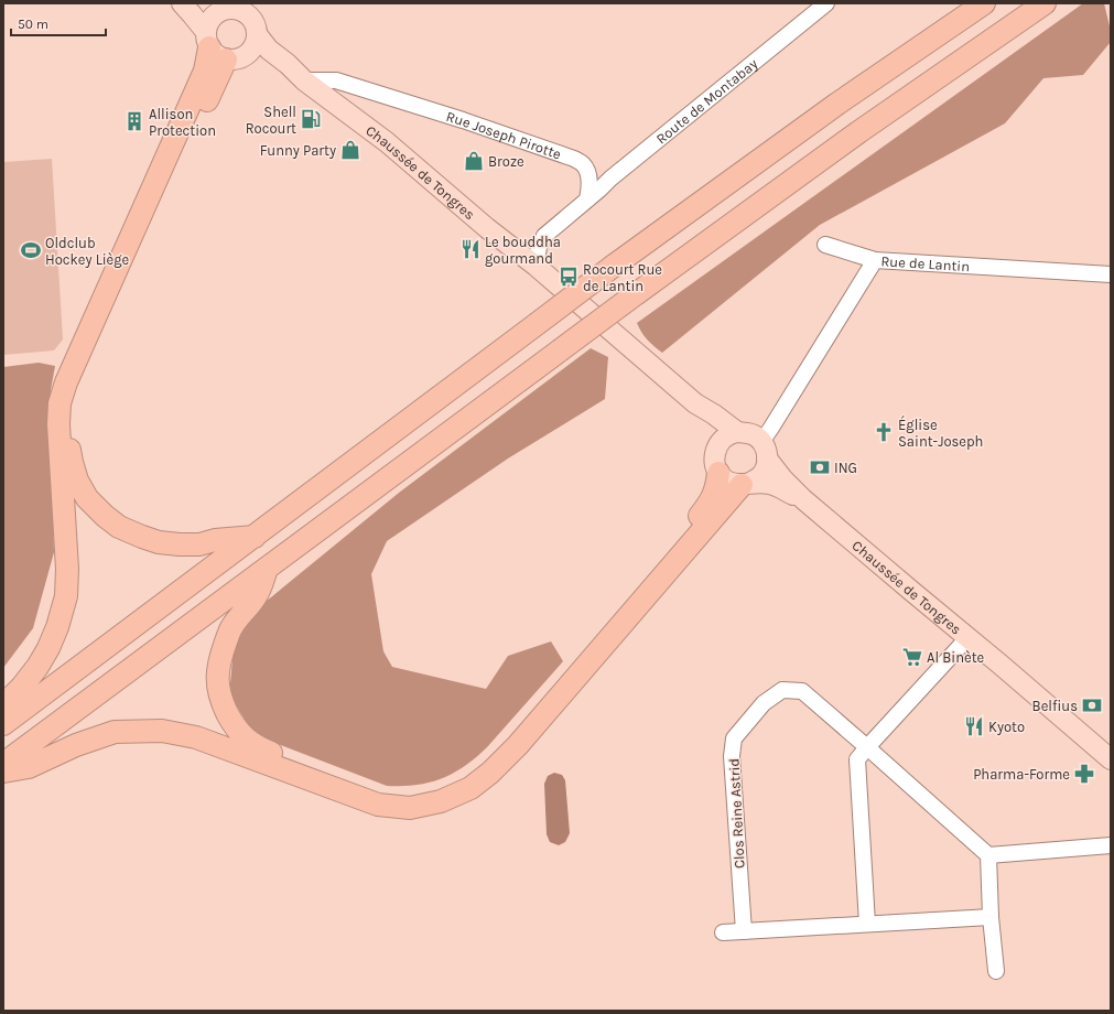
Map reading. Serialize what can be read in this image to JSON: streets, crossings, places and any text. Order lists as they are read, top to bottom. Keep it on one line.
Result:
{"streets":{"main road":["Chaussée de Tongres"],"street":["Route de Montabay","Rue Joseph Pirotte","Rue de Lantin","Clos Reine Astrid"]},"crossings":[["Route de Montabay","Rue Joseph Pirotte"],["Rue Joseph Pirotte","Chaussée de Tongres"],["Chaussée de Tongres","Rue de Lantin"]],"places":{"fuel station":["Shell Rocourt"],"building":["Allison Protection"],"shop":["Funny Party","Broze"],"restaurant":["Le bouddha gourmand","Kyoto"],"sports":["Oldclub Hockey Liège"],"bus stop":["Rocourt Rue de Lantin"],"church":["Église Saint-Joseph"],"bank":["ING","Belfius"],"supermarket":["Al Binète"],"pharmacy":["Pharma-Forme"]},"scale_bar":"50 m"}
